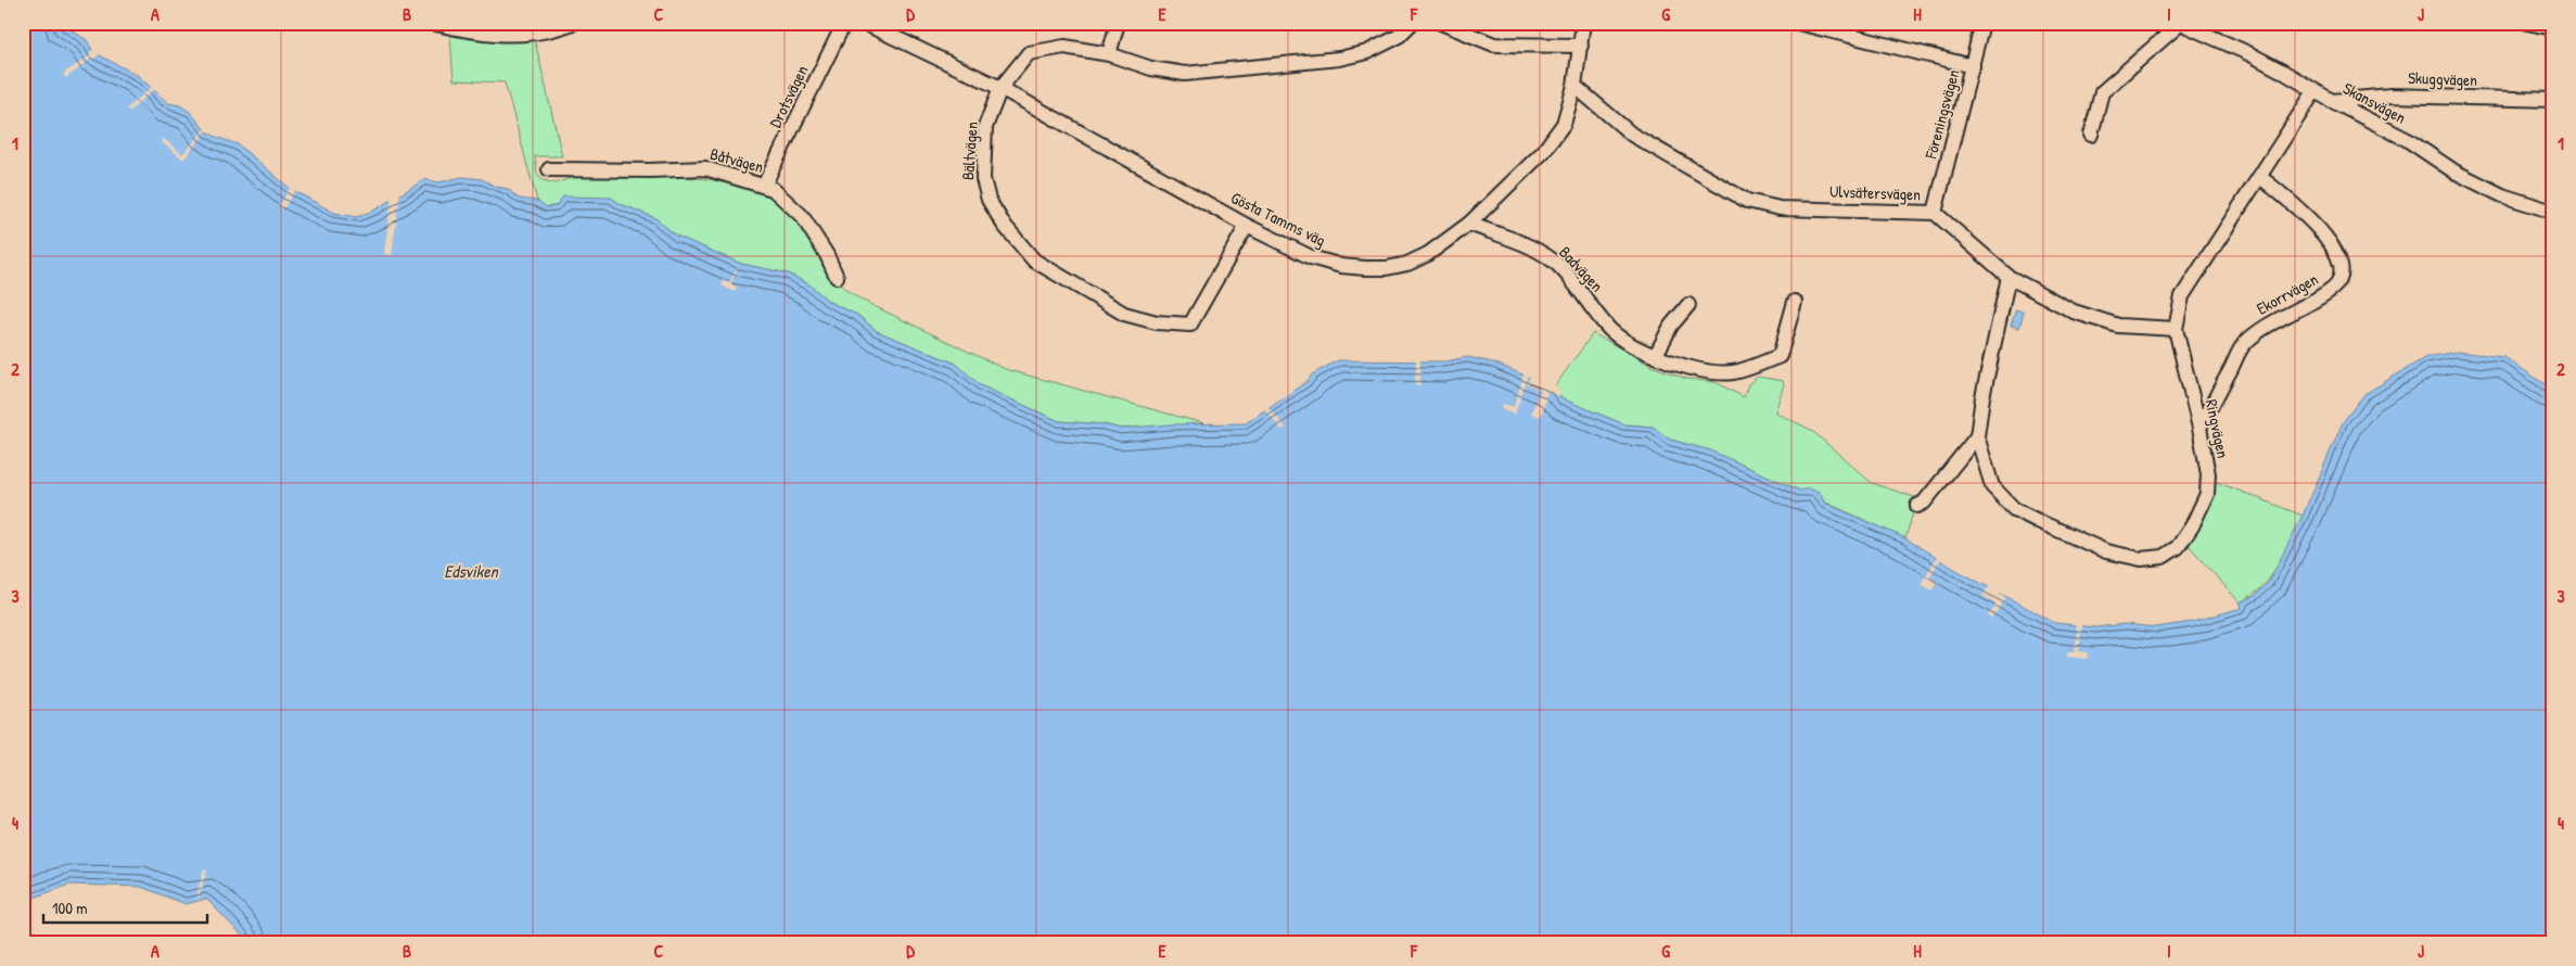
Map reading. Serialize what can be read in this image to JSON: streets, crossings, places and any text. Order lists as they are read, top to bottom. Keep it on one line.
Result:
{"streets":{"street":["Skuggvägen","Drotsvägen","Skansvägen","Föreningsvägen","Bältvägen","Båtvägen","Ulvsätersvägen","Gösta Tamms väg","Badvägen","Ekorrvägen","Ringvägen"]},"crossings":[["Skuggvägen","Skansvägen"],["Drotsvägen","Båtvägen"],["Skansvägen","Ringvägen"],["Föreningsvägen","Ulvsätersvägen"],["Bältvägen","Gösta Tamms väg"],["Ulvsätersvägen","Gösta Tamms väg"],["Ulvsätersvägen","Ringvägen"],["Gösta Tamms väg","Badvägen"],["Ekorrvägen","Ringvägen"]],"water":["Edsviken"],"scale_bar":"100 m","grid":{"columns":["A","B","C","D","E","F","G","H","I","J"],"rows":["1","2","3","4"]}}
